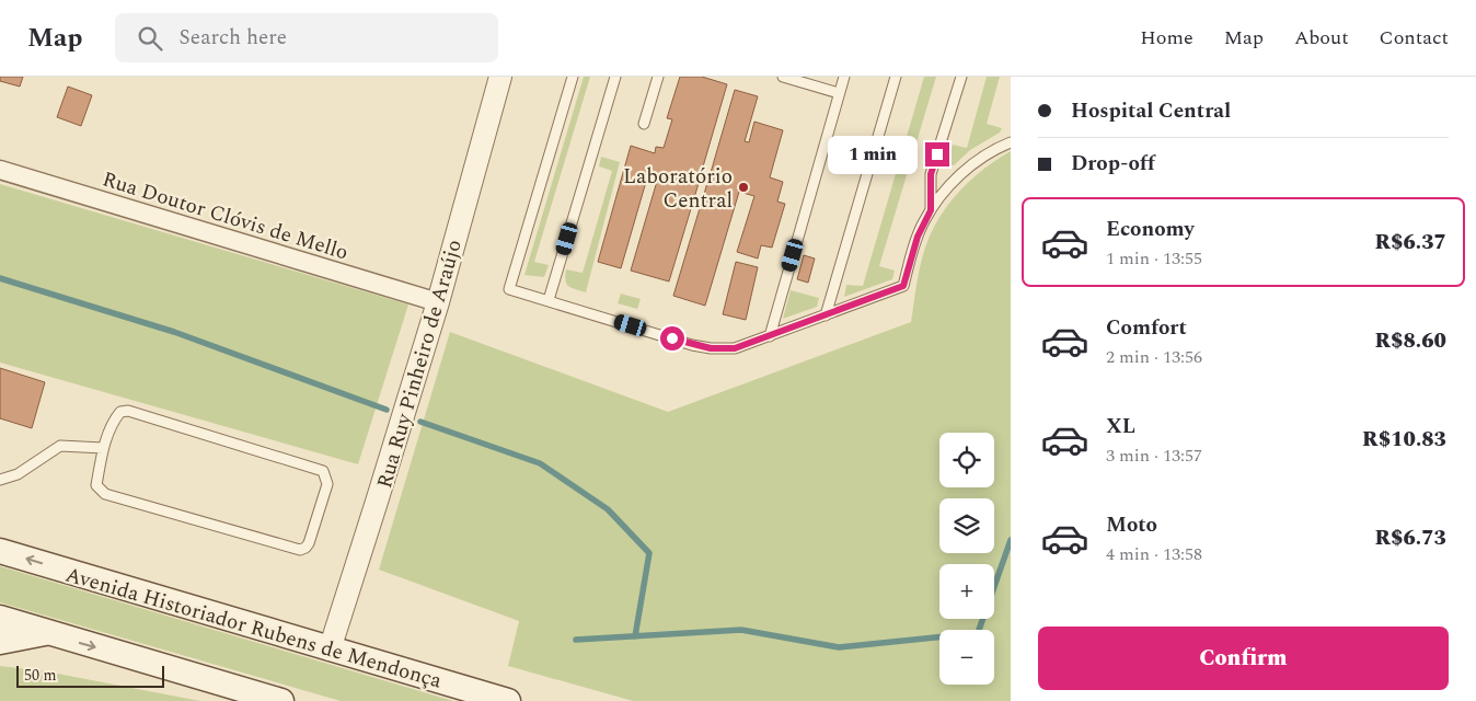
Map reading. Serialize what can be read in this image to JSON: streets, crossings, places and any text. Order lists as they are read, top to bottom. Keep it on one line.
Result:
{"streets":{"main road":["Avenida Historiador Rubens de Mendonça"],"street":["Rua Doutor Clóvis de Mello","Rua Ruy Pinheiro de Araújo"]},"crossings":[["Rua Doutor Clóvis de Mello","Rua Ruy Pinheiro de Araújo"],["Rua Ruy Pinheiro de Araújo","Avenida Historiador Rubens de Mendonça"]],"places":["Laboratório Central"],"scale_bar":"50 m","page":{"header":"Map","search":"Search here","nav":["Home","Map","About","Contact"],"banner":["Hospital Central","Drop-off"],"bubble":"1 min","list":[{"name":"Economy","note":"1 min · 13:55","value":"R$6.37"},{"name":"Comfort","note":"2 min · 13:56","value":"R$8.60"},{"name":"XL","note":"3 min · 13:57","value":"R$10.83"},{"name":"Moto","note":"4 min · 13:58","value":"R$6.73"}],"map_buttons":["+","−"],"buttons":"Confirm","scale":"50 m"}}
